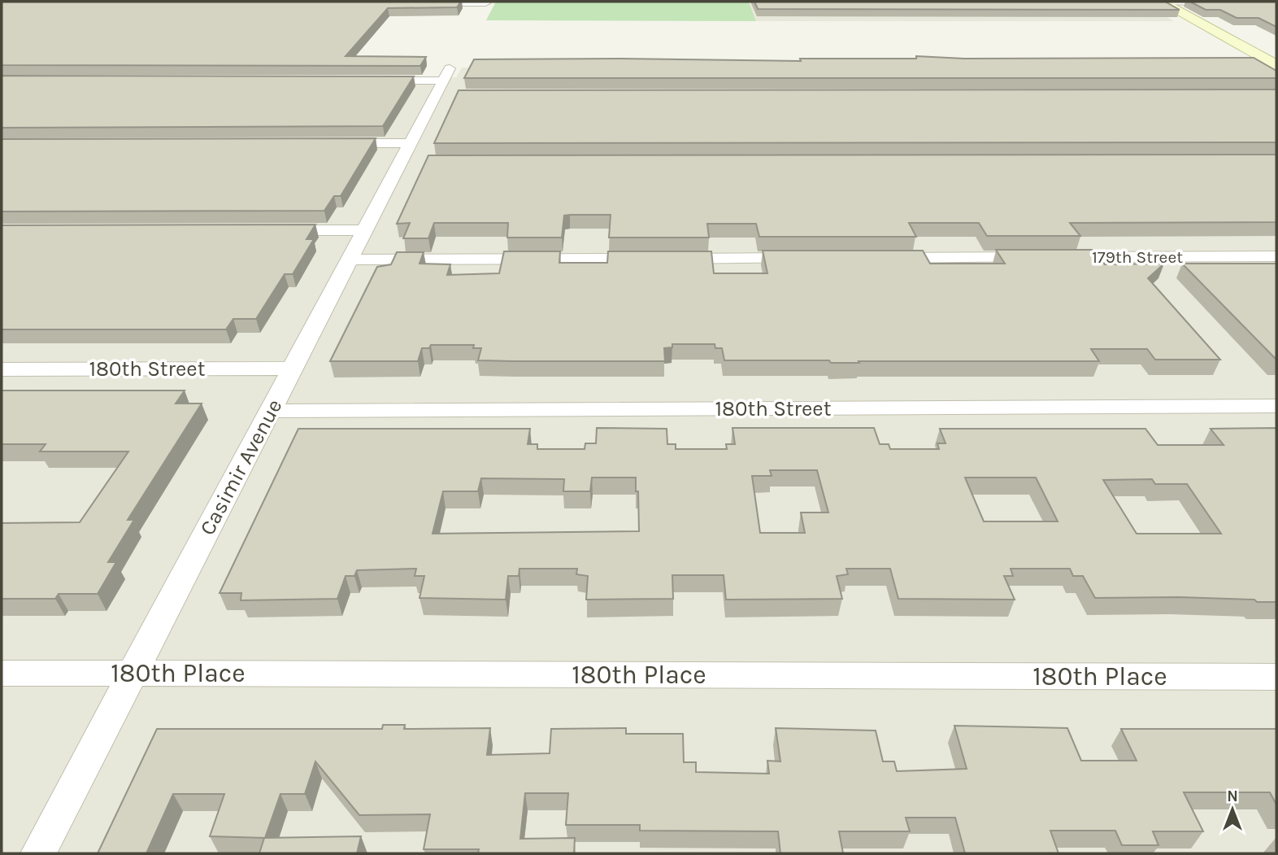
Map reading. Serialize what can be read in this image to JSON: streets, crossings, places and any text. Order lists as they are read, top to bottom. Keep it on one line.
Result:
{"streets":{"street":["179th Street","180th Street","Casimir Avenue","180th Place"]},"crossings":[["180th Street","Casimir Avenue"],["Casimir Avenue","180th Place"]],"north":"top"}
